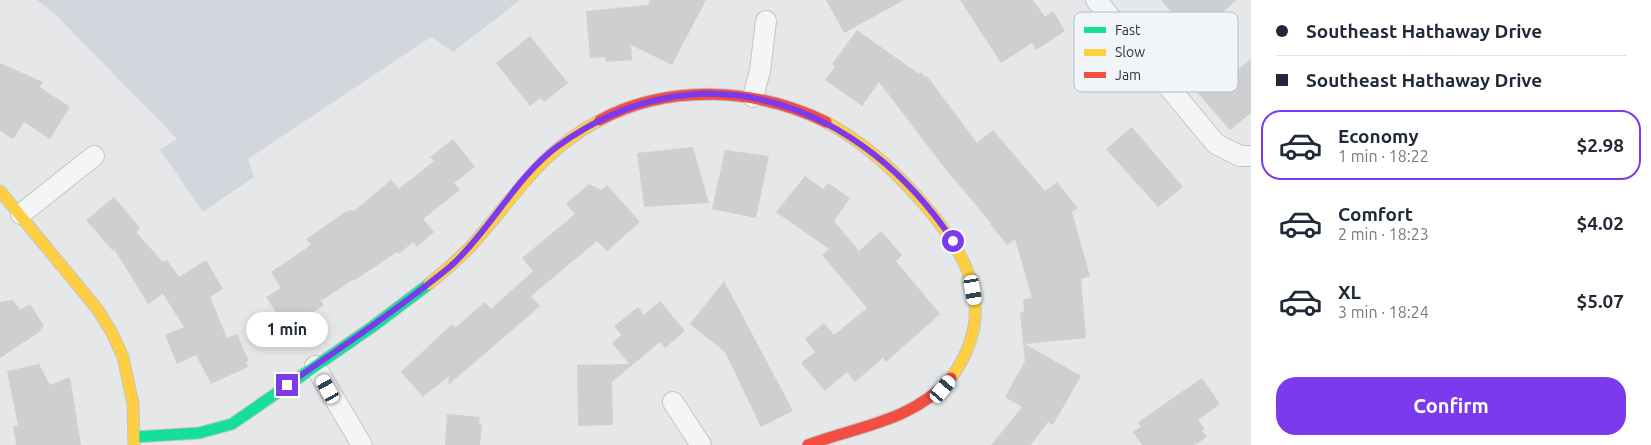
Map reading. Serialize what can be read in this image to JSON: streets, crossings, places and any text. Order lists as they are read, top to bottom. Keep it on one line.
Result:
{"legend":["Fast","Slow","Jam"],"page":{"banner":["Southeast Hathaway Drive","Southeast Hathaway Drive"],"list":[{"name":"Economy","note":"1 min · 18:22","value":"$2.98"},{"name":"Comfort","note":"2 min · 18:23","value":"$4.02"},{"name":"XL","note":"3 min · 18:24","value":"$5.07"}],"bubble":"1 min","buttons":"Confirm"}}
